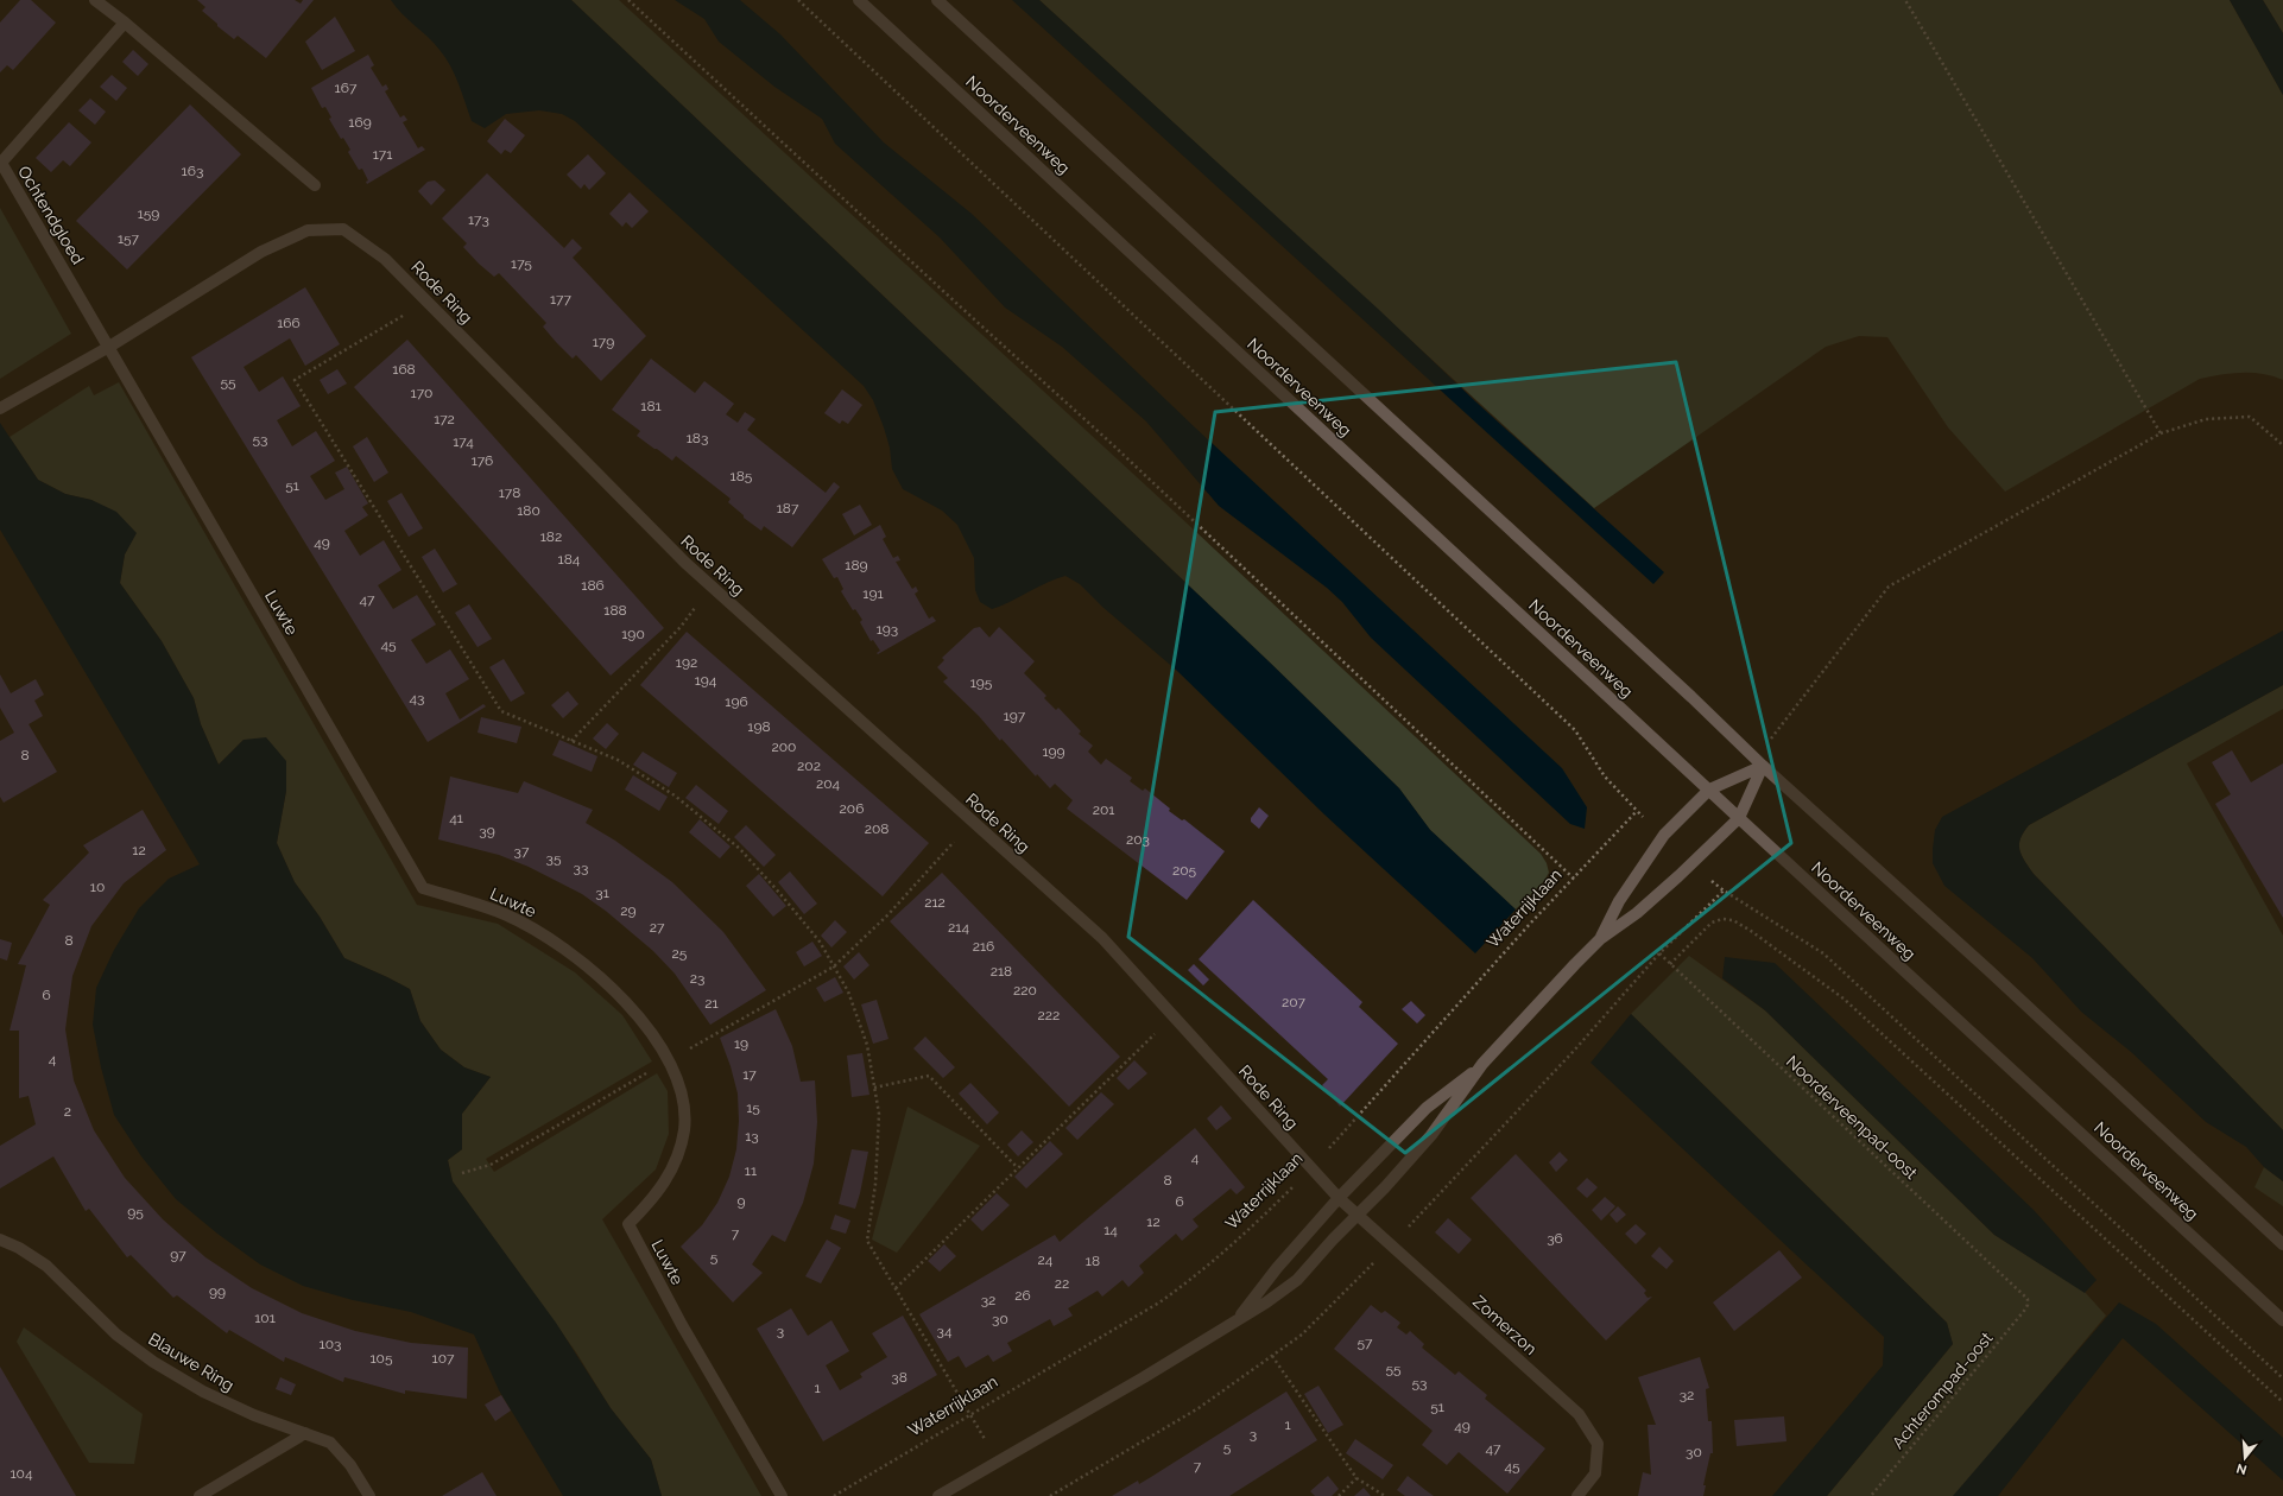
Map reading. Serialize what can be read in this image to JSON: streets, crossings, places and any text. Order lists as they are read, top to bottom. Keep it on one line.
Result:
{"streets":{"street":["Noorderveenweg","Ochtendgloed","Rode Ring","Luwte","Zomerzon","Blauwe Ring"],"path":["Waterrijklaan","Noorderveenpad-oost","Achterompad-oost"]},"crossings":[["Ochtendgloed","Rode Ring"],["Ochtendgloed","Luwte"],["Rode Ring","Luwte"],["Rode Ring","Waterrijklaan"],["Rode Ring","Zomerzon"],["Noorderveenpad-oost","Achterompad-oost"]],"house_numbers":["167","169","171","163","159","173","157","175","177","166","179","168","55","170","181","172","183","53","174","176","185","51","178","187","180","182","49","184","189","186","191","47","188","193","190","45","192","194","195","43","196","197","198","200","199","8","202","204","206","201","41","208","39","203","12","37","35","33","205","10","31","212","29","27","214","8","216","25","218","23","220","6","207","21","222","19","4","17","15","2","13","4","11","8","9","6","95","12","14","7","36","97","5","24","18","22","99","26","32","101","30","3","34","57","103","105","107","55","38","53","1","32","51","1","49","3","5","47","30","7","45","104"],"north":"bottom"}
